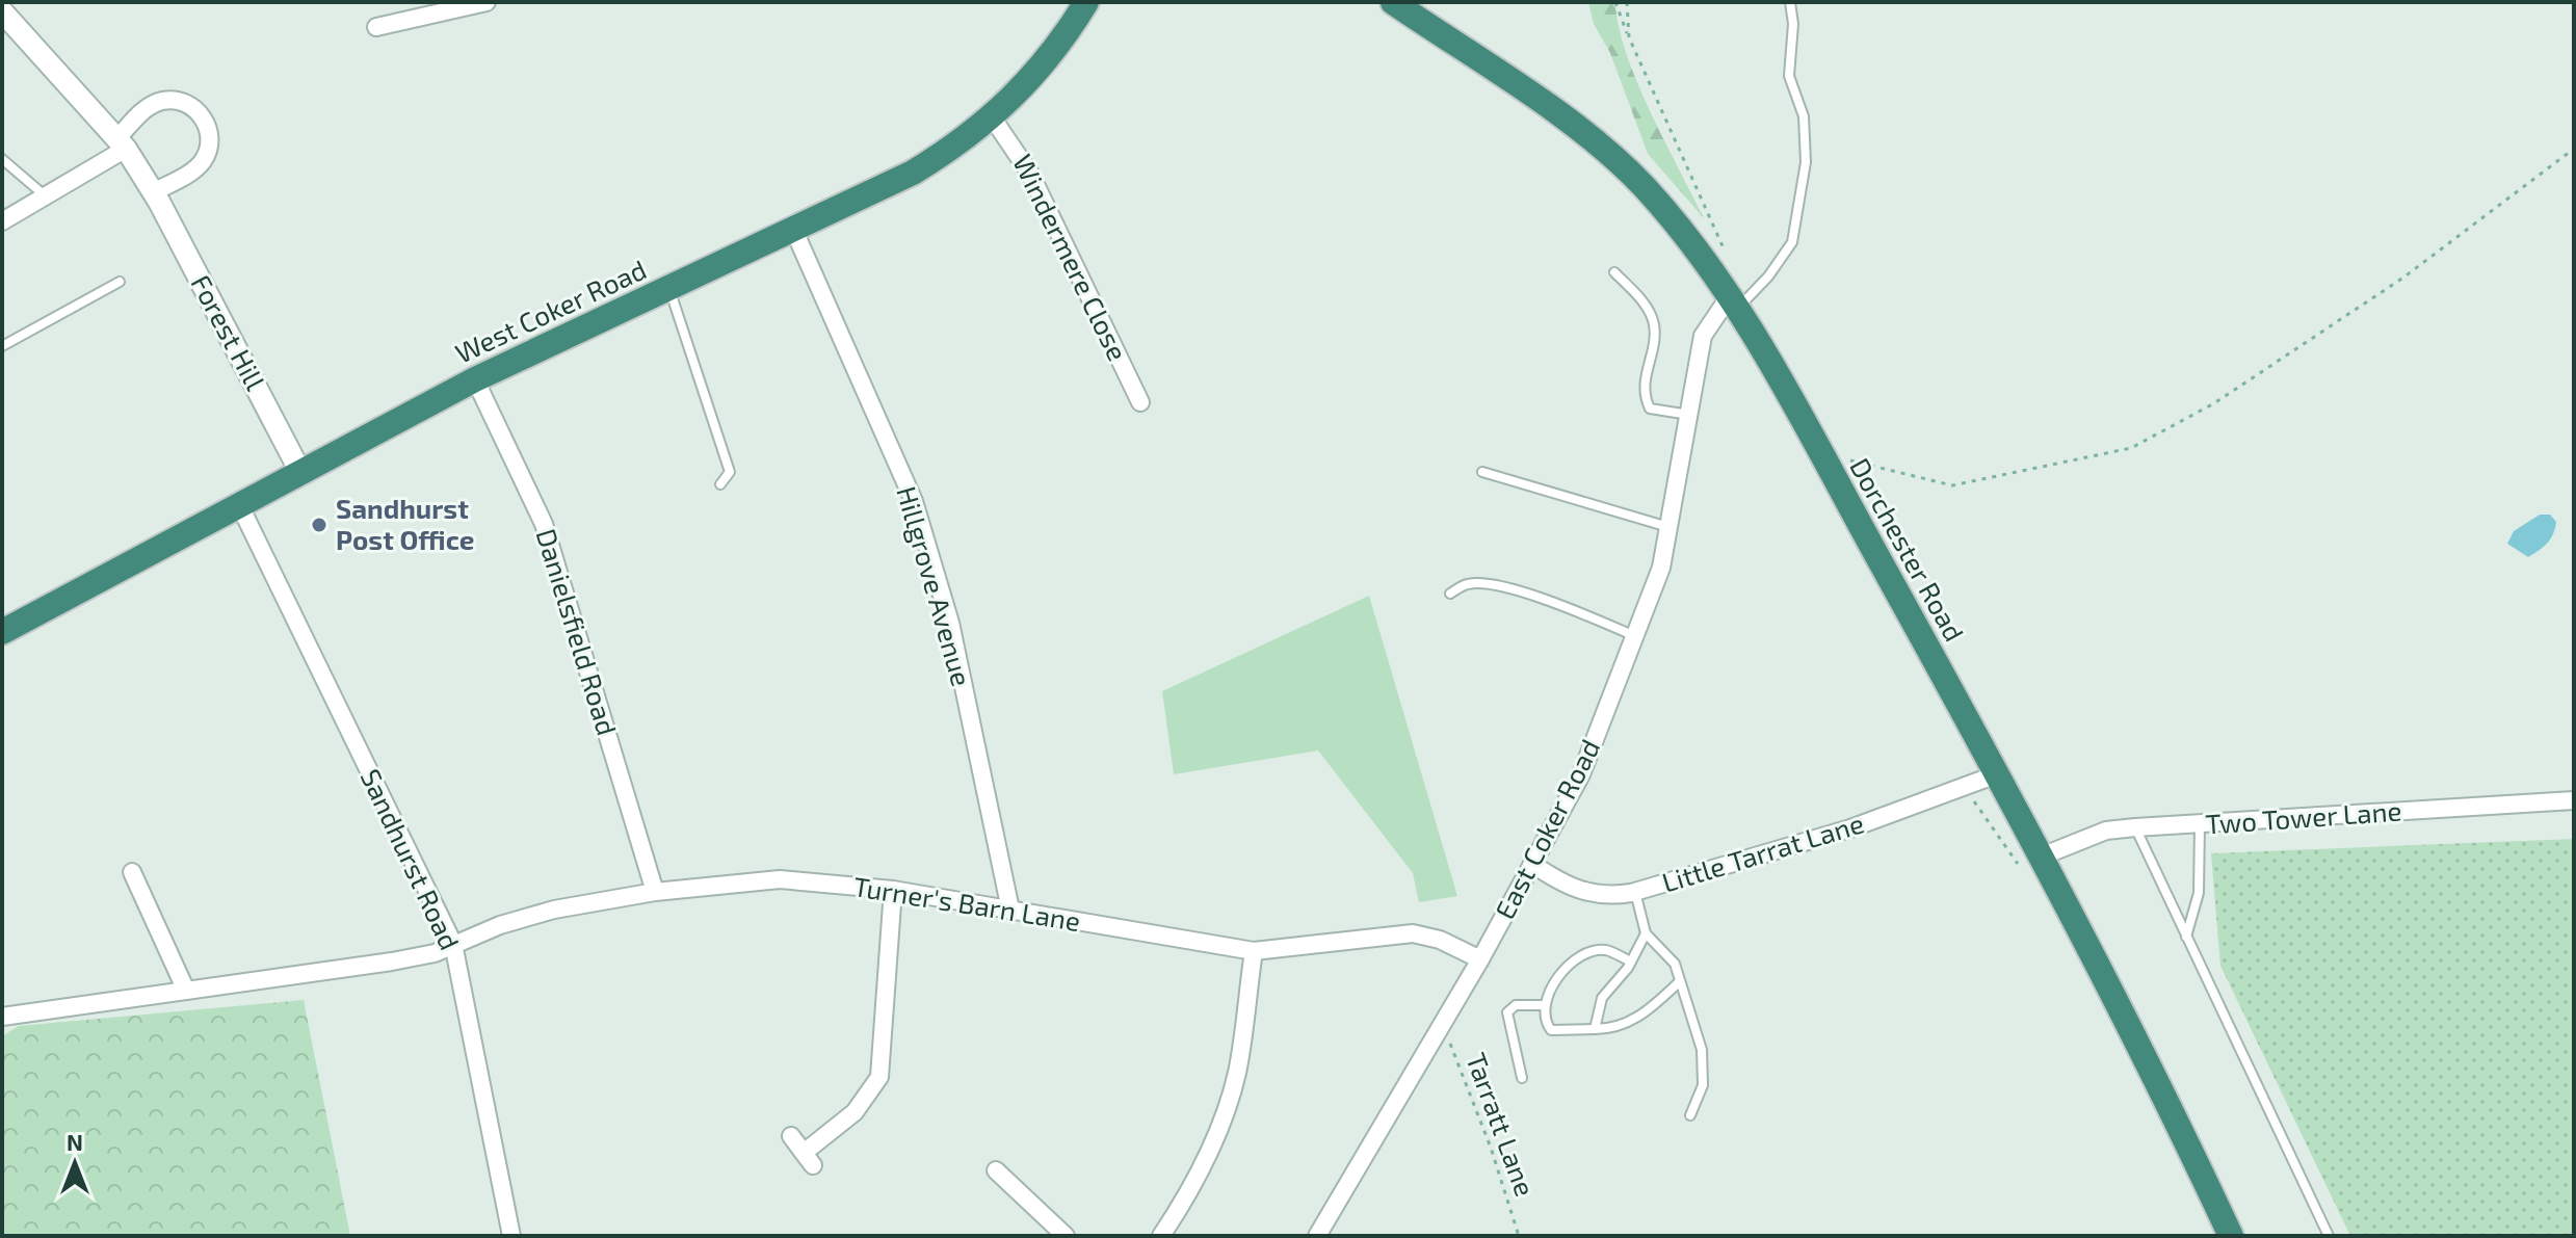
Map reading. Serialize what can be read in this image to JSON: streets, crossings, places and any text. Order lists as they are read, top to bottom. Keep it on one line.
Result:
{"streets":{"highway":["West Coker Road","Dorchester Road"],"street":["Windermere Close","Forest Hill","Hillgrove Avenue","Danielsfield Road","Two Tower Lane","East Coker Road","Little Tarrat Lane","Sandhurst Road","Turner's Barn Lane"],"path":["Tarratt Lane"]},"crossings":[["Windermere Close","West Coker Road"],["West Coker Road","Forest Hill"],["West Coker Road","Hillgrove Avenue"],["West Coker Road","Danielsfield Road"],["West Coker Road","Sandhurst Road"],["Dorchester Road","Two Tower Lane"],["Dorchester Road","East Coker Road"],["Dorchester Road","Little Tarrat Lane"],["Hillgrove Avenue","Turner's Barn Lane"],["Danielsfield Road","Turner's Barn Lane"],["East Coker Road","Little Tarrat Lane"],["East Coker Road","Turner's Barn Lane"],["East Coker Road","Tarratt Lane"],["Sandhurst Road","Turner's Barn Lane"]],"places":["Sandhurst Post Office"],"north":"top"}
